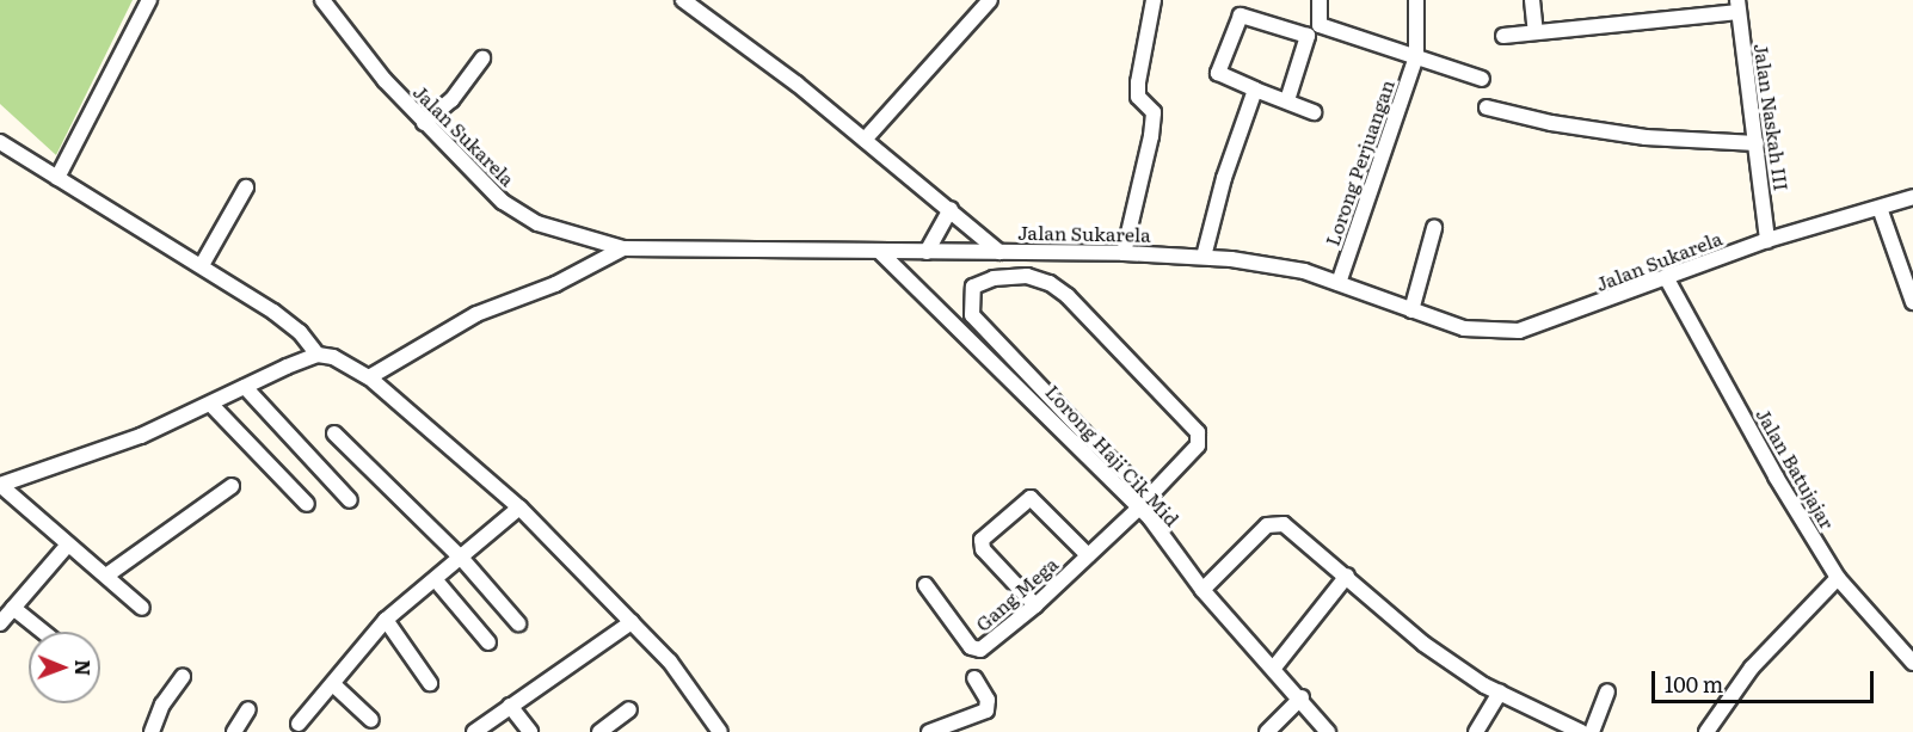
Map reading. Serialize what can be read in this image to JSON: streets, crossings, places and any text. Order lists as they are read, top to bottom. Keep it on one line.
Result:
{"streets":{"street":["Jalan Naskah III","Jalan Sukarela","Lorong Perjuangan","Lorong Haji Cik Mid","Jalan Batujajar","Gang Mega"]},"crossings":[["Jalan Naskah III","Jalan Sukarela"],["Jalan Sukarela","Lorong Perjuangan"],["Jalan Sukarela","Lorong Haji Cik Mid"],["Jalan Sukarela","Jalan Batujajar"],["Lorong Haji Cik Mid","Gang Mega"]],"scale_bar":"100 m","north":"right"}
